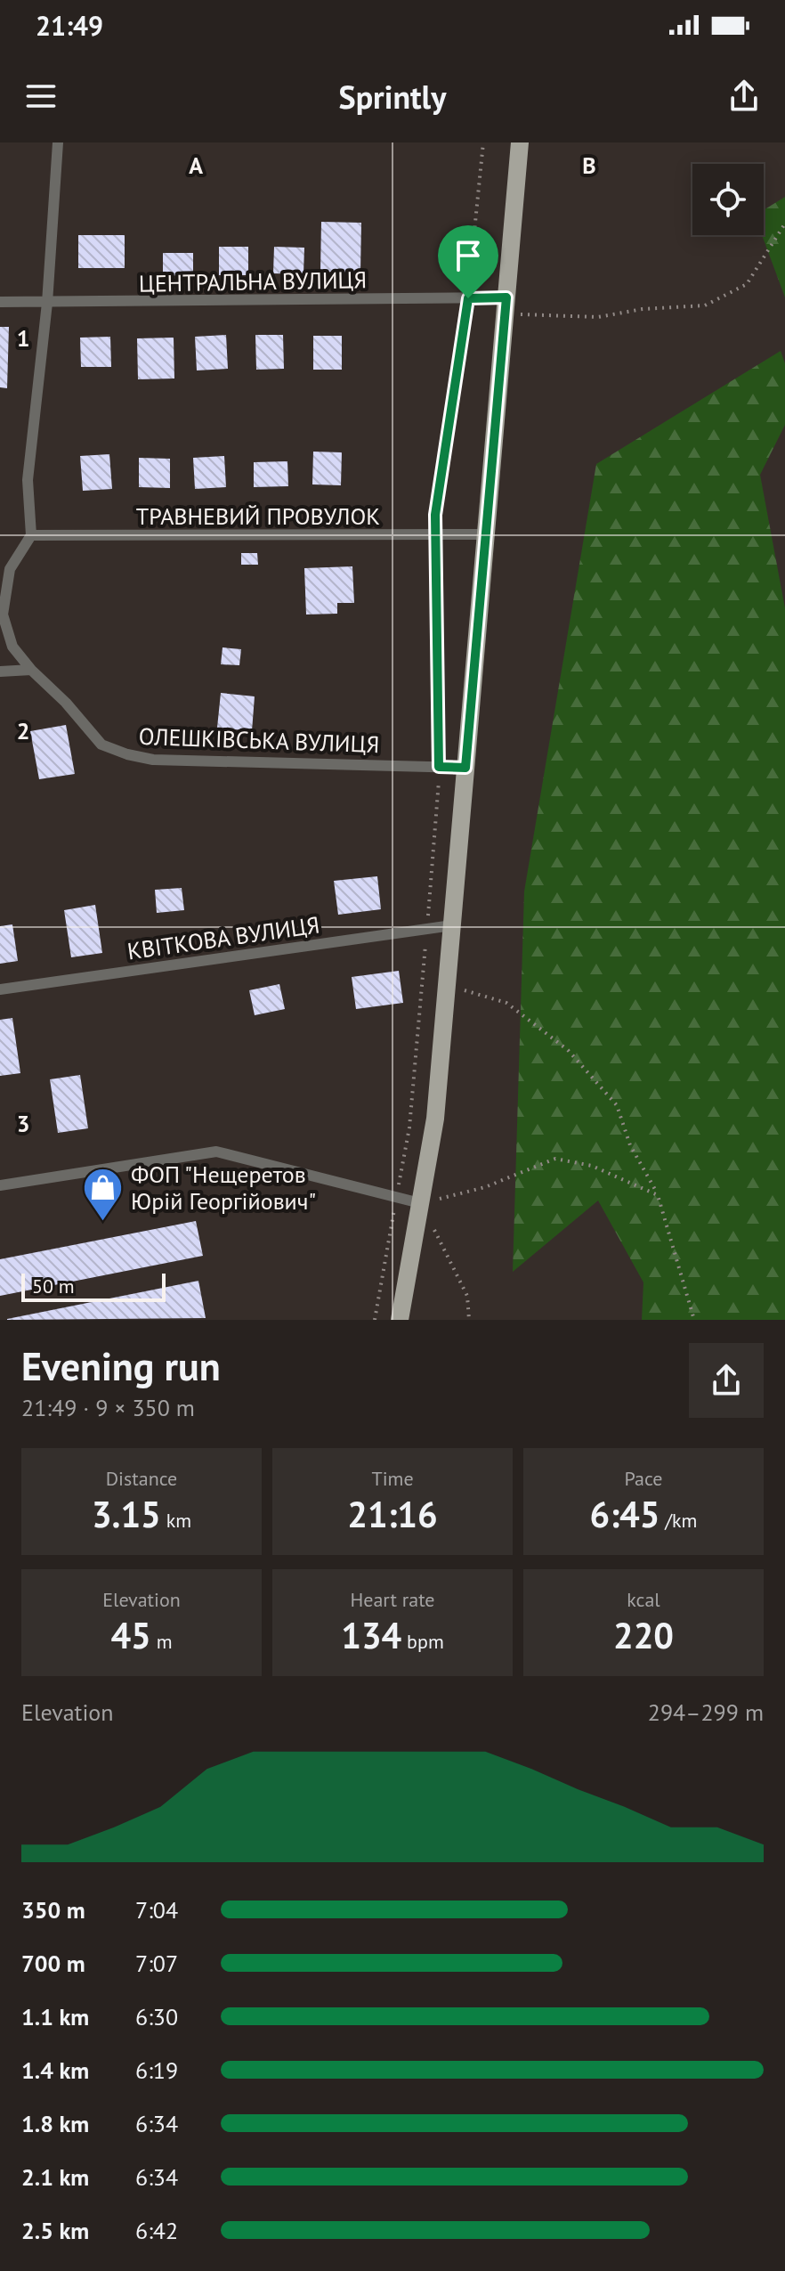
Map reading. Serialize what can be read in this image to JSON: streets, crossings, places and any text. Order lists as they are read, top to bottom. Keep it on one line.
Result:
{"streets":{"lane":["ЦЕНТРАЛЬНА ВУЛИЦЯ","ТРАВНЕВИЙ ПРОВУЛОК","ОЛЕШКІВСЬКА ВУЛИЦЯ","КВІТКОВА ВУЛИЦЯ"]},"places":{"shop":["ФОП \"Нещеретов Юрій Георгійович\""]},"scale_bar":"50 m","page":{"status":"21:49","header":"Sprintly","scale":"50 m","heading":["Evening run","21:49 · 9 × 350 m"],"stats":[["Distance","3.15 km"],["Time","21:16"],["Pace","6:45 /km"],["Elevation","45 m"],["Heart rate","134 bpm"],["kcal","220"]],"chart":["Elevation","294–299 m"],"list":[{"name":"350 m","note":"7:04"},{"name":"700 m","note":"7:07"},{"name":"1.1 km","note":"6:30"},{"name":"1.4 km","note":"6:19"},{"name":"1.8 km","note":"6:34"},{"name":"2.1 km","note":"6:34"},{"name":"2.5 km","note":"6:42"}]},"grid":{"columns":["A","B"],"rows":["1","2","3"]}}
